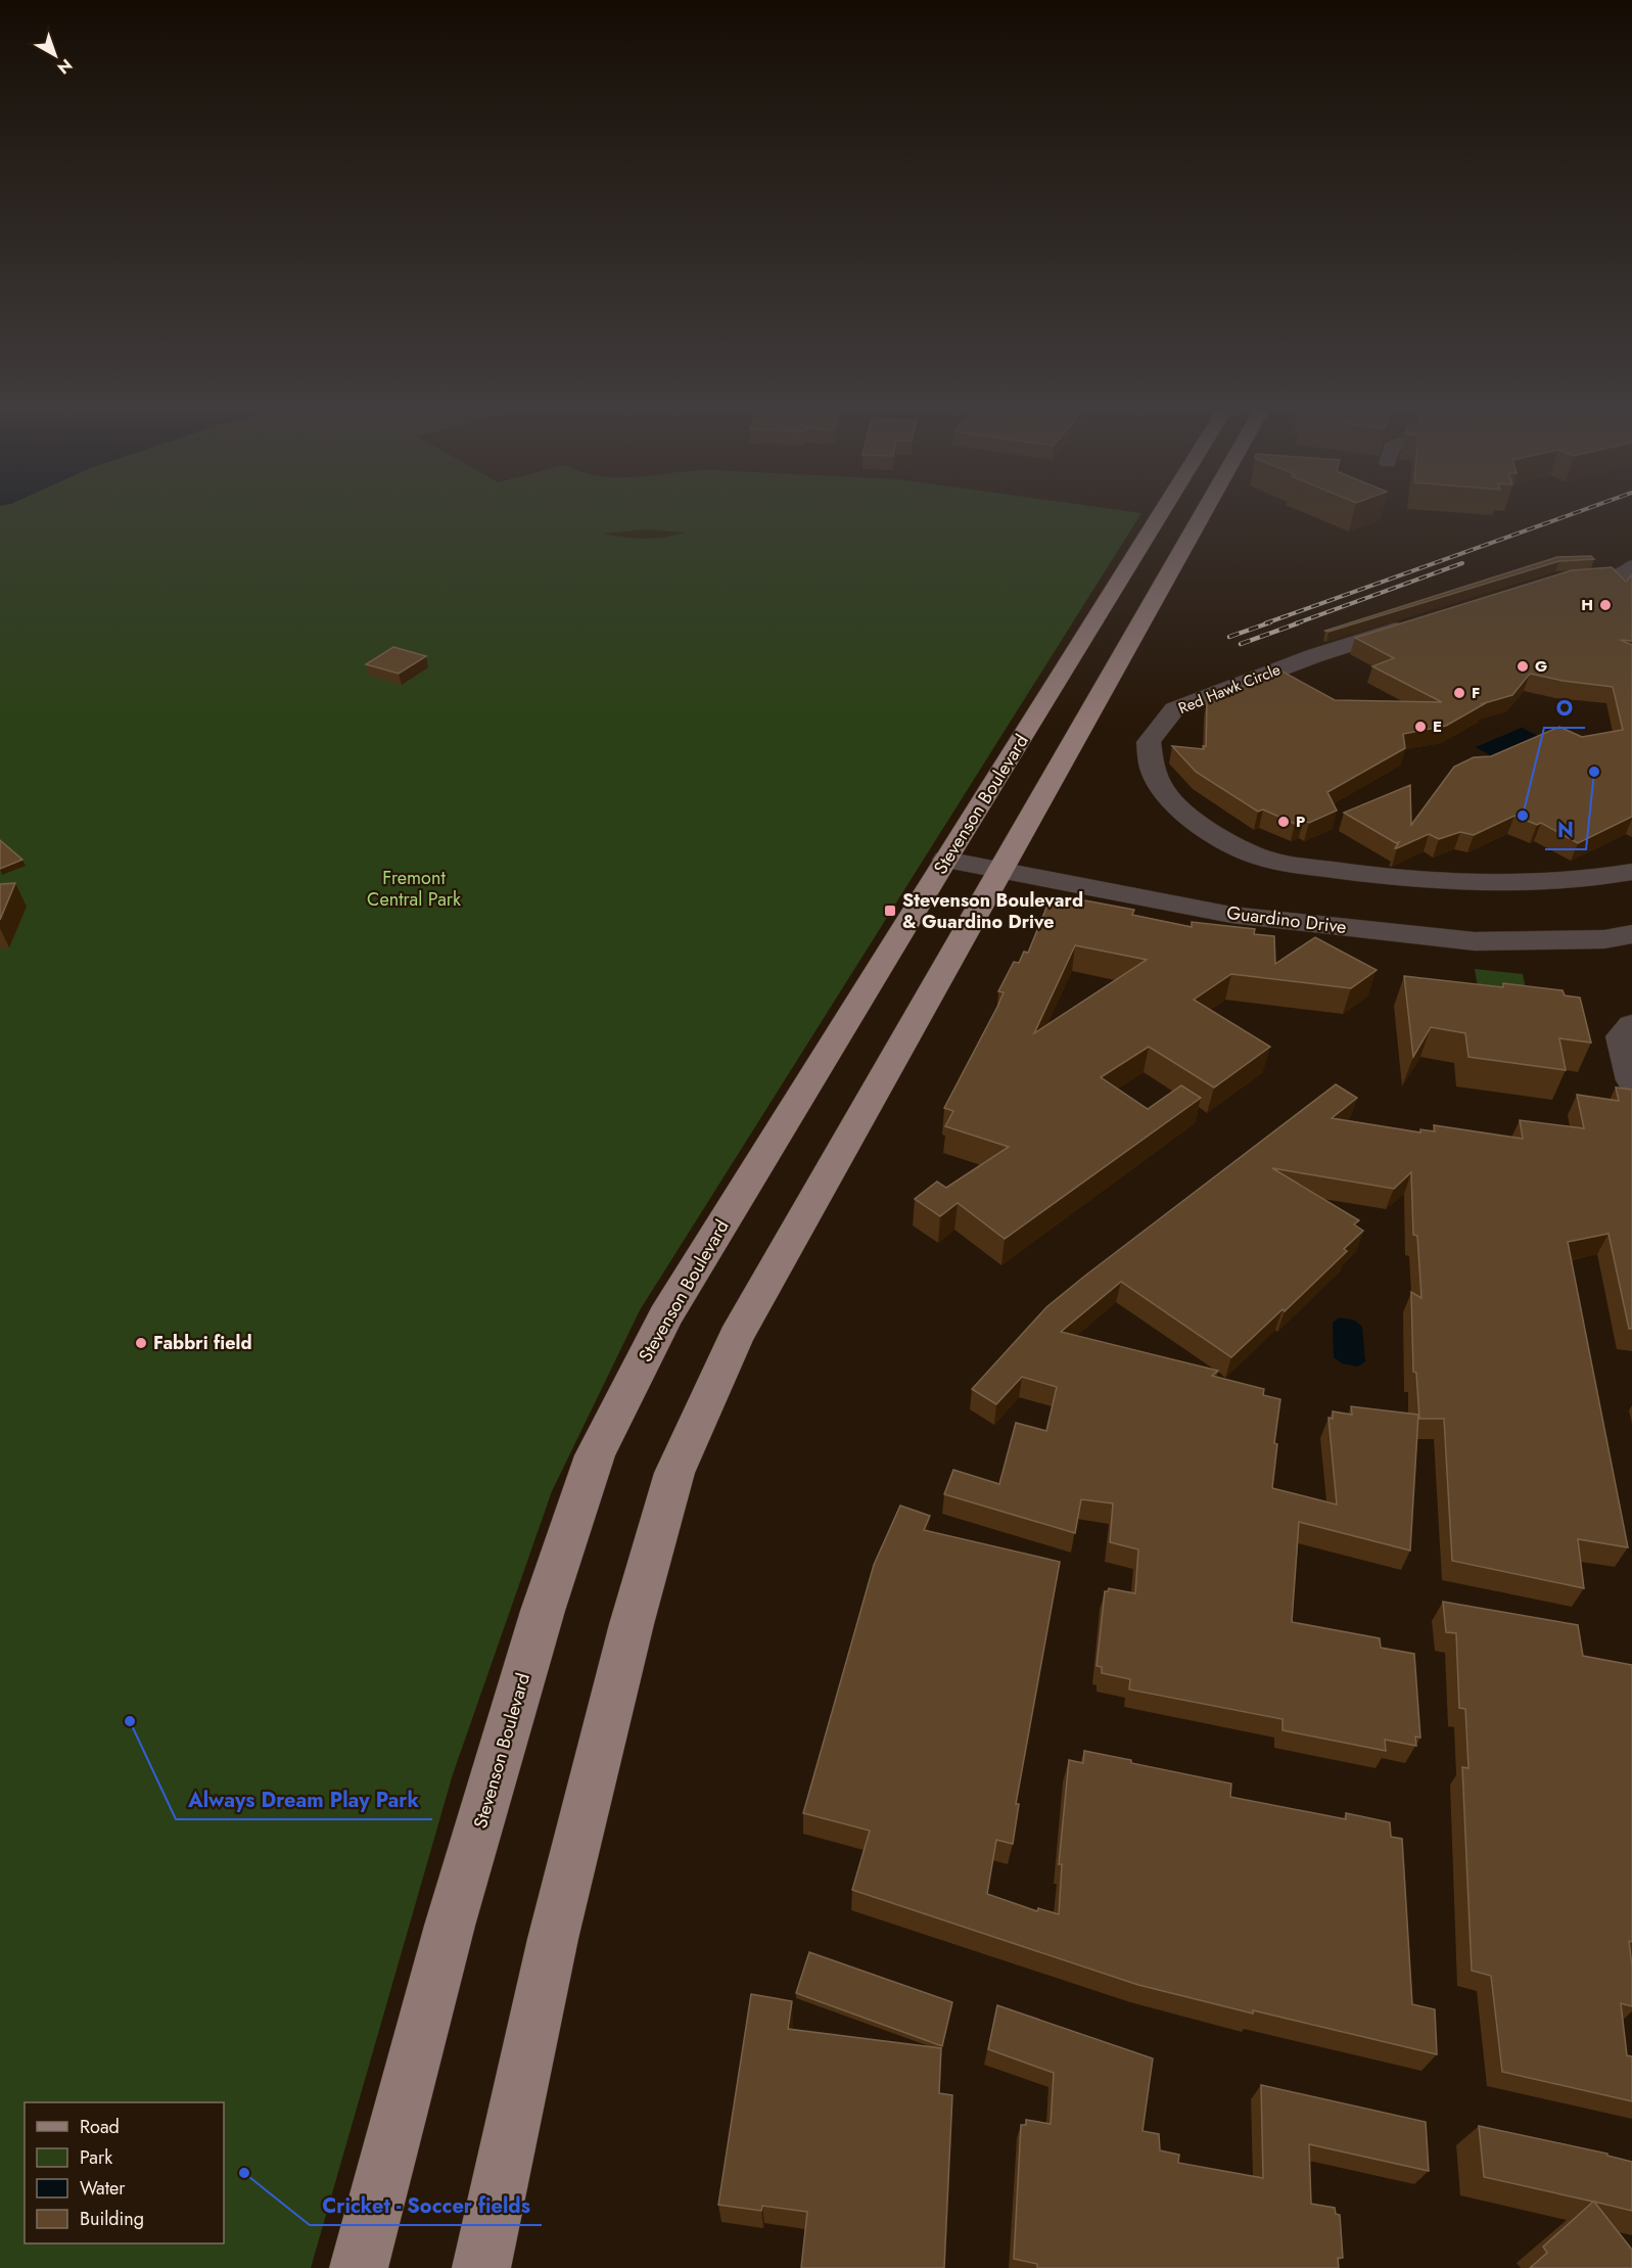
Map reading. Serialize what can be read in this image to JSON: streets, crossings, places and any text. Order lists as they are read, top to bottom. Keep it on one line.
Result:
{"streets":{"main road":["Stevenson Boulevard"],"street":["Red Hawk Circle","Guardino Drive"]},"crossings":[["Stevenson Boulevard","Guardino Drive"]],"parks":["Fremont Central Park"],"places":{"other":["H","G","F","E","N","O","P","Fabbri field","Always Dream Play Park","Cricket - Soccer fields"],"transit":["Stevenson Boulevard & Guardino Drive"]},"legend":["Road","Park","Water","Building"],"north":"bottom right"}
